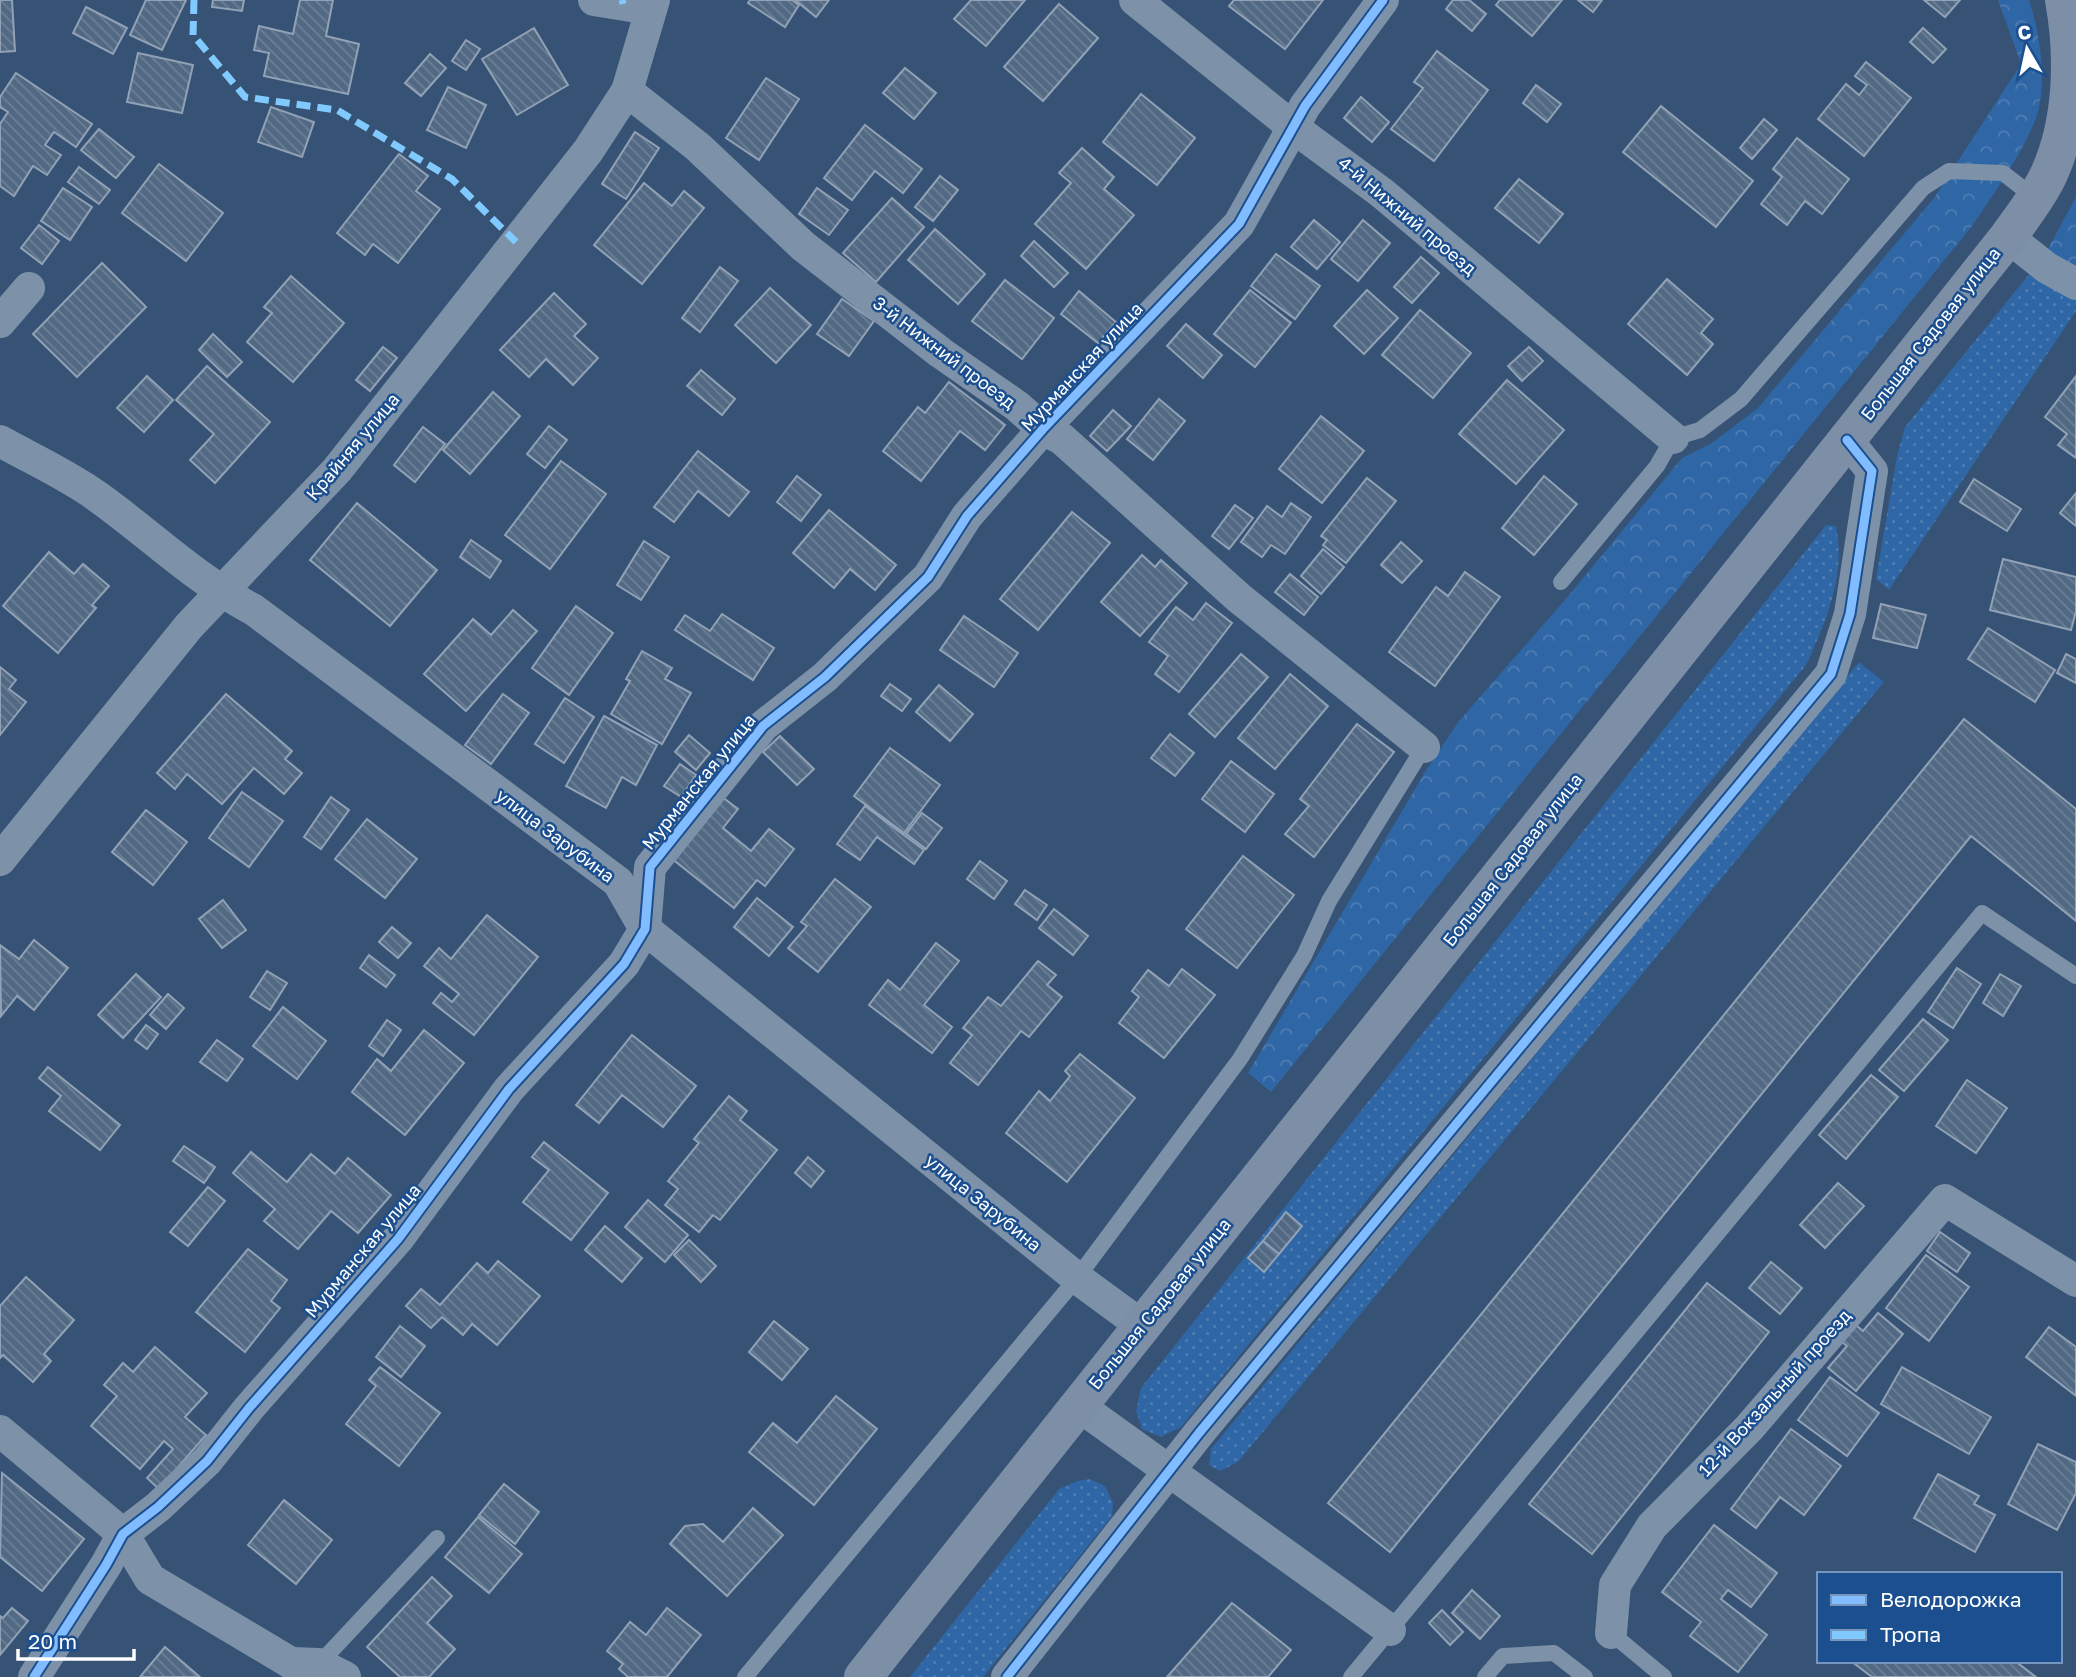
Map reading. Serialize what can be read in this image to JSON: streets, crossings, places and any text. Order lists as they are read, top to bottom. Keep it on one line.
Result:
{"streets":{"main road":["Большая Садовая улица"],"street":["4-й Нижний проезд","3-й Нижний проезд","Мурманская улица","Крайняя улица","улица Зарубина","12-й Вокзальный проезд"]},"crossings":[["4-й Нижний проезд","Мурманская улица"],["Большая Садовая улица","улица Зарубина"],["3-й Нижний проезд","Мурманская улица"],["3-й Нижний проезд","Крайняя улица"],["Мурманская улица","улица Зарубина"],["Крайняя улица","улица Зарубина"]],"legend":["Велодорожка","Тропа"],"scale_bar":"20 m","north":"top"}
